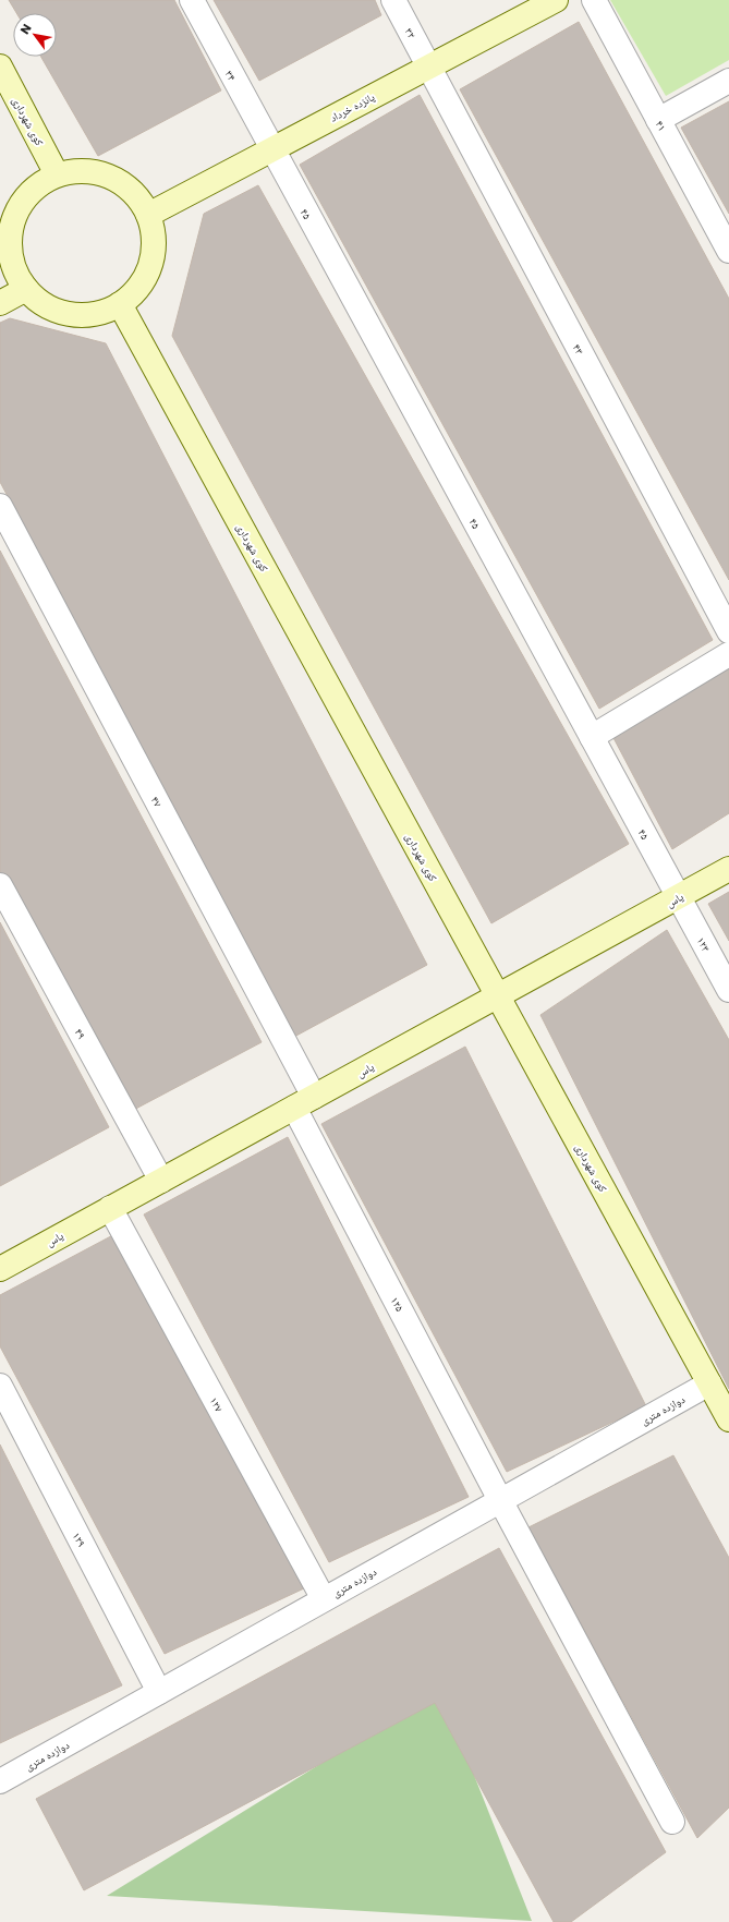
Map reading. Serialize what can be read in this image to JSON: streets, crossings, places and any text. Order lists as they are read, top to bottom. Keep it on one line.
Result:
{"streets":{"street":["۳۲","۳۴","پانزده خرداد","کوی شهرداری","۴۱","۴۵","۴۳","۴۷","یاس","۱۲۳","۴۹","۱۲۵","۱۲۷","دوازده متری","۱۲۹"]},"crossings":[["۳۲","پانزده خرداد"],["۳۲","۴۳"],["۳۴","پانزده خرداد"],["۳۴","۴۵"],["پانزده خرداد","کوی شهرداری"],["پانزده خرداد","۴۵"],["پانزده خرداد","۴۳"],["کوی شهرداری","یاس"],["کوی شهرداری","دوازده متری"],["۴۵","یاس"],["۴۵","۱۲۳"],["۴۷","یاس"],["۴۷","۱۲۵"],["یاس","۱۲۳"],["یاس","۴۹"],["یاس","۱۲۵"],["یاس","۱۲۷"],["۱۲۵","دوازده متری"],["۱۲۷","دوازده متری"],["دوازده متری","۱۲۹"]],"north":"top left"}
